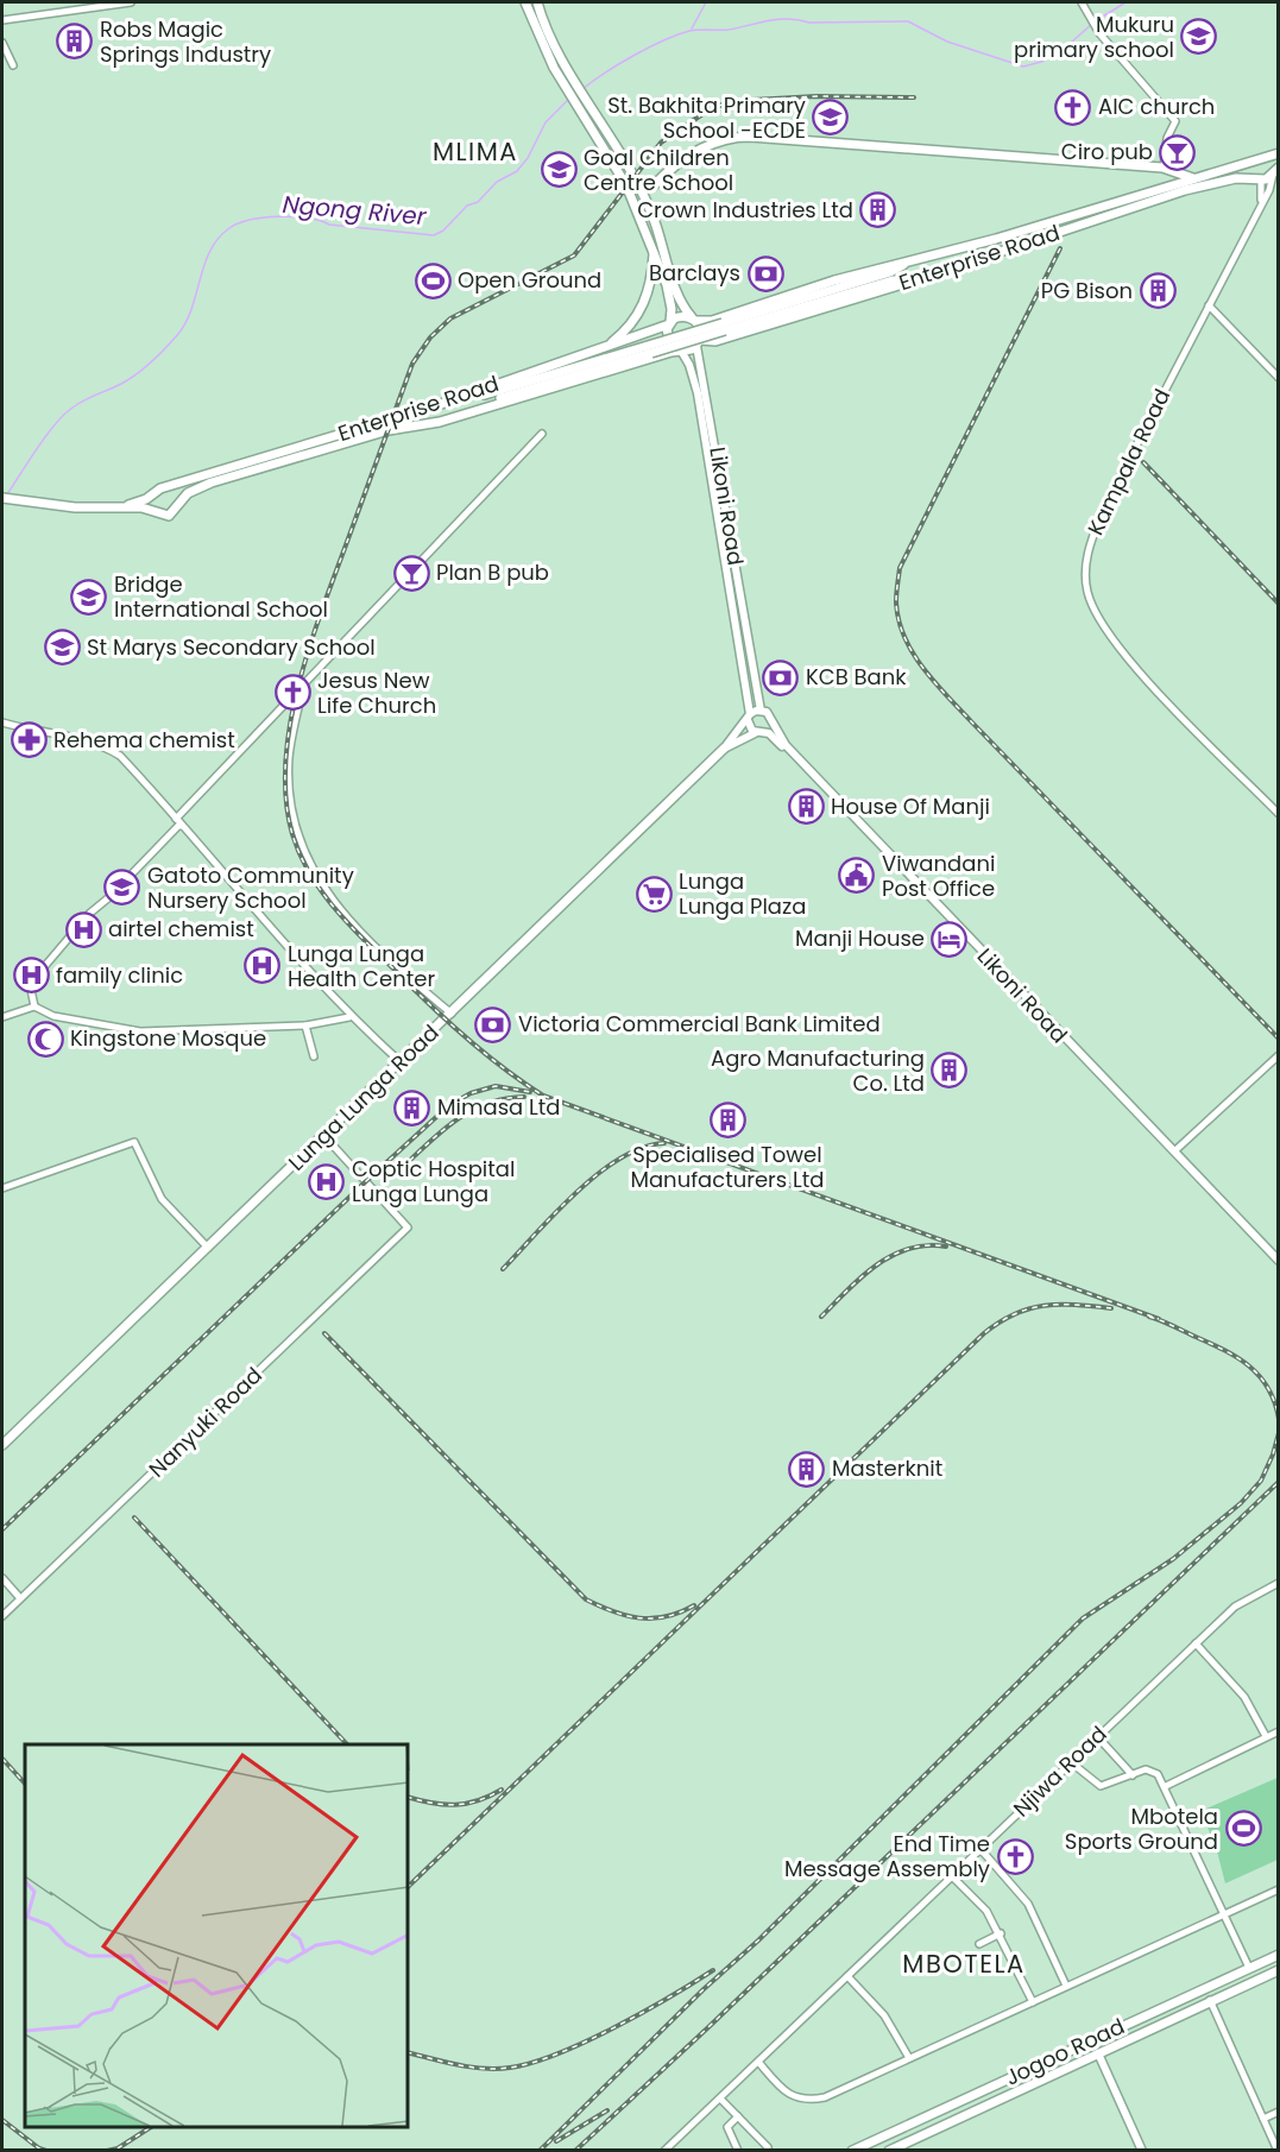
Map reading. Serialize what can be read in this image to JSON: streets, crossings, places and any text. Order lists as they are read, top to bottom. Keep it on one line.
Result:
{"streets":{"main road":["Enterprise Road","Lunga Lunga Road","Jogoo Road"],"street":["Kampala Road","Likoni Road","Nanyuki Road","Njiwa Road"]},"crossings":[["Enterprise Road","Kampala Road"],["Enterprise Road","Likoni Road"],["Likoni Road","Lunga Lunga Road"],["Lunga Lunga Road","Nanyuki Road"]],"districts":["MLIMA","MBOTELA"],"water":["Ngong River"],"places":{"school or university":["Mukuru primary school","St. Bakhita Primary School -ECDE","Goal Children Centre School","Bridge International School","St Marys Secondary School","Gatoto Community Nursery School"],"building":["Robs Magic Springs Industry","Crown Industries Ltd","PG Bison","House Of Manji","Agro Manufacturing Co. Ltd","Mimasa Ltd","Specialised Towel Manufacturers Ltd","Masterknit"],"church":["AIC church","Jesus New Life Church","End Time Message Assembly"],"bar":["Ciro pub","Plan B pub"],"bank":["Barclays","KCB Bank","Victoria Commercial Bank Limited"],"sports":["Open Ground","Mbotela Sports Ground"],"pharmacy":["Rehema chemist"],"public building":["Viwandani Post Office"],"supermarket":["Lunga Lunga Plaza"],"hospital":["airtel chemist","Lunga Lunga Health Center","family clinic","Coptic Hospital Lunga Lunga"],"hotel":["Manji House"],"mosque":["Kingstone Mosque"]}}
